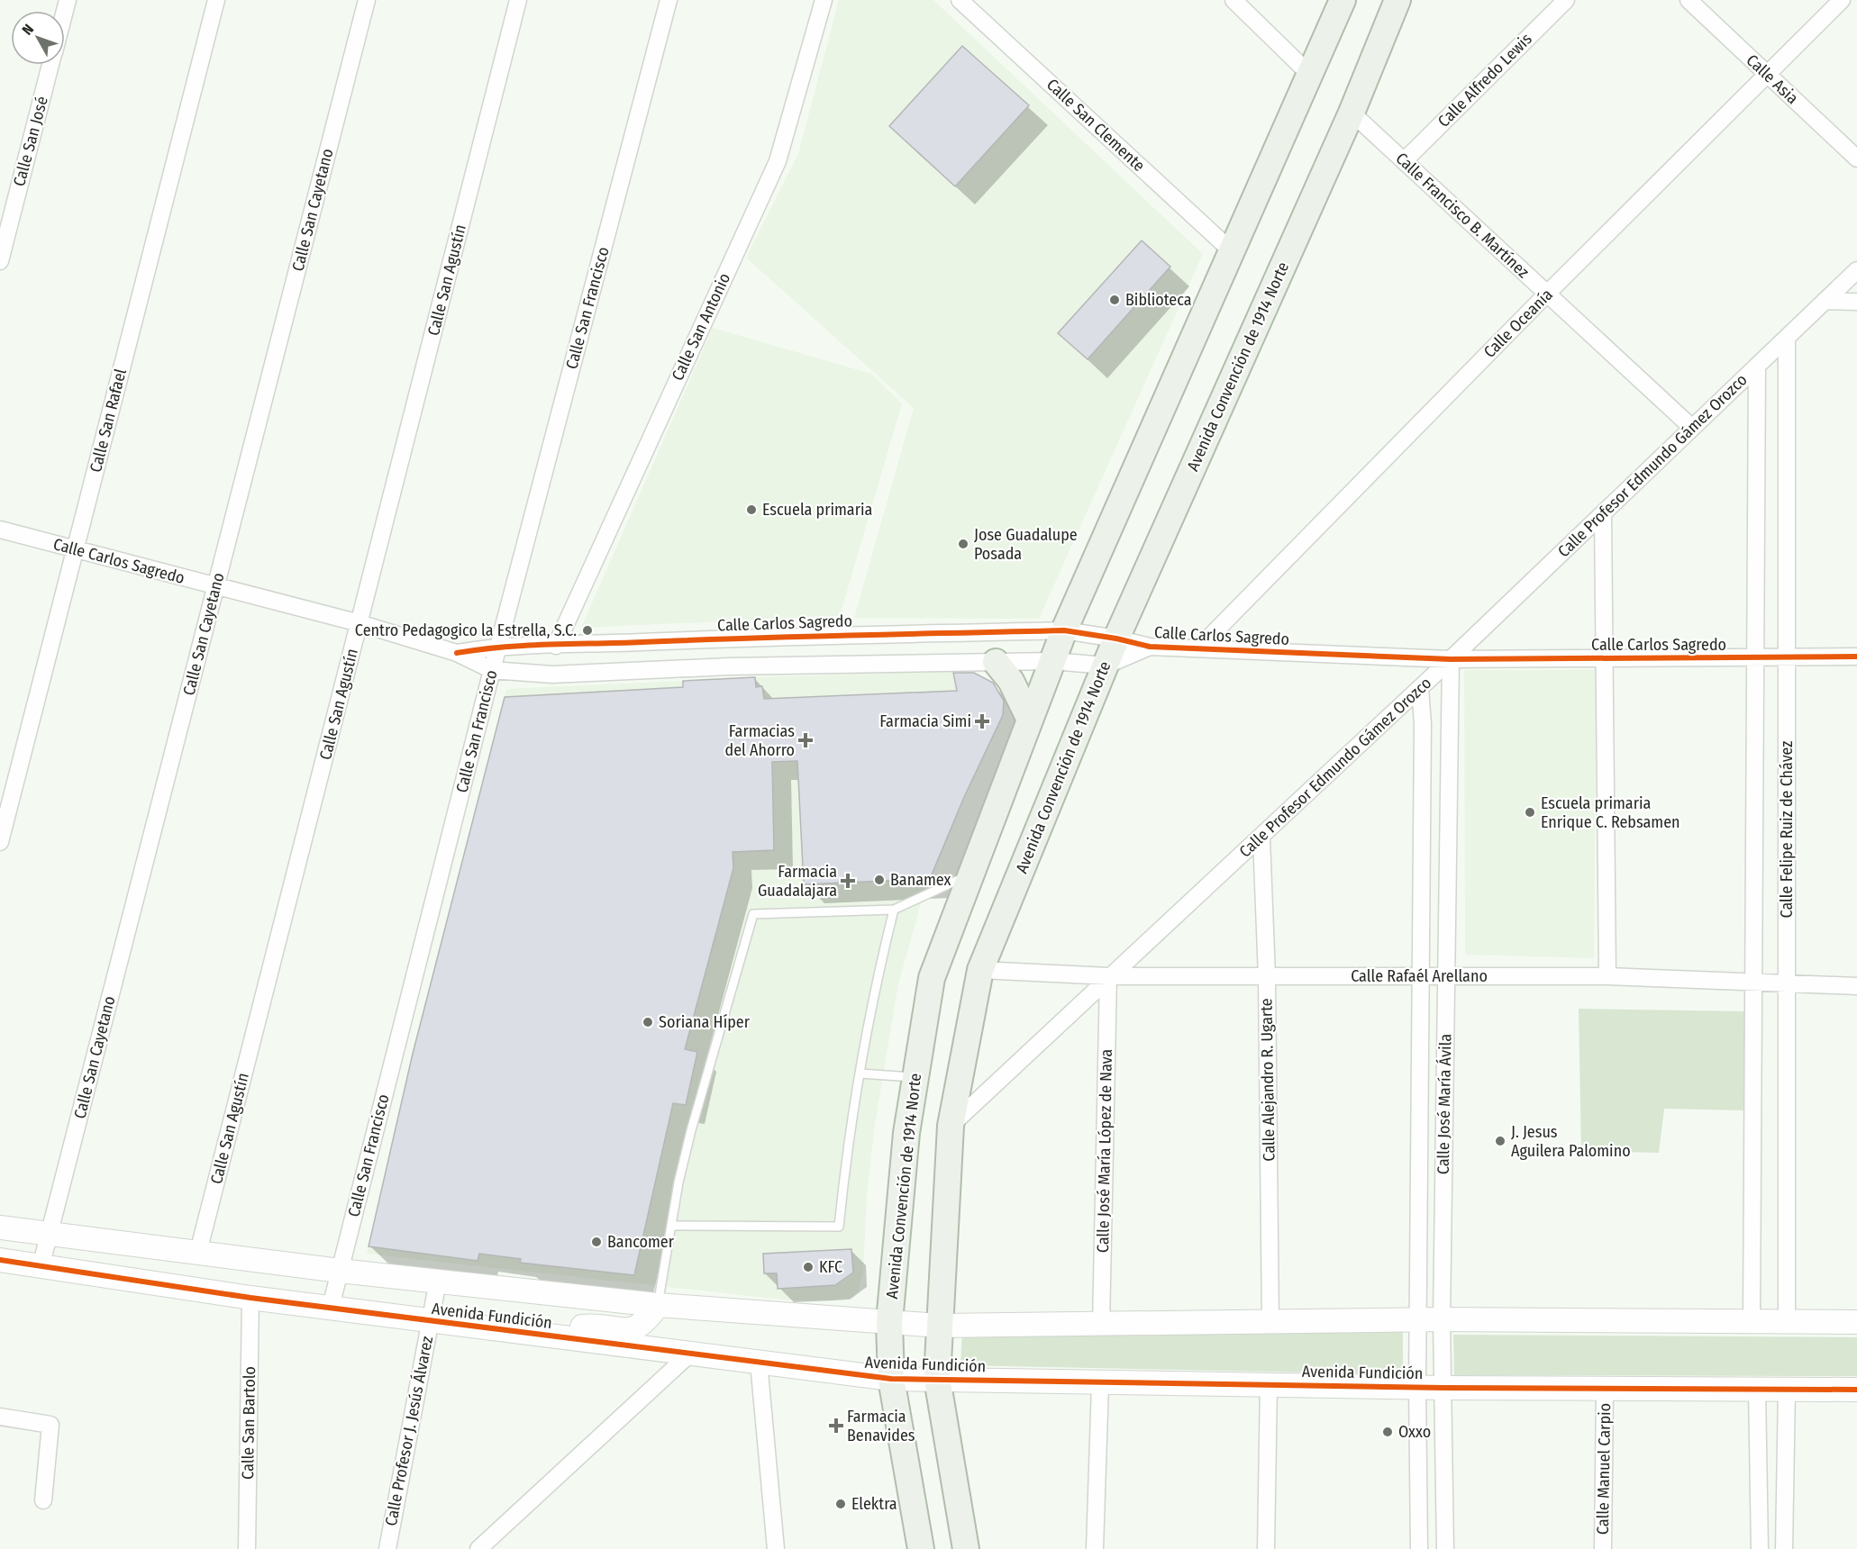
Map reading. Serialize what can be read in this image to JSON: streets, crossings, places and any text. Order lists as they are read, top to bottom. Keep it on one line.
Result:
{"streets":{"main road":["Avenida Convención de 1914 Norte"],"street":["Calle Asia","Calle Alfredo Lewis","Calle San Clemente","Calle San José","Calle San Cayetano","Calle Francisco B. Martínez","Calle San Agustín","Calle San Francisco","Calle Oceanía","Calle San Antonio","Calle San Rafael","Calle Profesor Edmundo Gámez Orozco","Calle Carlos Sagredo","Calle Felipe Ruiz de Chávez","Calle Rafaél Arellano","Calle Alejandro R. Ugarte","Calle José María Ávila","Calle José María López de Nava","Avenida Fundición","Calle San Bartolo","Calle Profesor J. Jesús Álvarez","Calle Manuel Carpio"]},"crossings":[["Calle Asia","Calle Oceanía"],["Calle Alfredo Lewis","Calle Francisco B. Martínez"],["Calle San Clemente","Avenida Convención de 1914 Norte"],["Calle San Cayetano","Calle Carlos Sagredo"],["Calle San Cayetano","Avenida Fundición"],["Calle Francisco B. Martínez","Calle Oceanía"],["Calle Francisco B. Martínez","Avenida Convención de 1914 Norte"],["Calle Francisco B. Martínez","Calle Profesor Edmundo Gámez Orozco"],["Calle San Agustín","Calle Carlos Sagredo"],["Calle San Agustín","Avenida Fundición"],["Calle San Francisco","Calle Carlos Sagredo"],["Calle San Francisco","Avenida Fundición"],["Calle Oceanía","Calle Carlos Sagredo"],["Calle San Antonio","Calle Carlos Sagredo"],["Avenida Convención de 1914 Norte","Calle Profesor Edmundo Gámez Orozco"],["Avenida Convención de 1914 Norte","Calle Carlos Sagredo"],["Avenida Convención de 1914 Norte","Calle Rafaél Arellano"],["Avenida Convención de 1914 Norte","Avenida Fundición"],["Calle San Rafael","Calle Carlos Sagredo"],["Calle Profesor Edmundo Gámez Orozco","Calle Carlos Sagredo"],["Calle Profesor Edmundo Gámez Orozco","Calle Felipe Ruiz de Chávez"],["Calle Profesor Edmundo Gámez Orozco","Calle Rafaél Arellano"],["Calle Profesor Edmundo Gámez Orozco","Calle Alejandro R. Ugarte"],["Calle Profesor Edmundo Gámez Orozco","Calle José María Ávila"],["Calle Profesor Edmundo Gámez Orozco","Calle José María López de Nava"],["Calle Carlos Sagredo","Calle Felipe Ruiz de Chávez"],["Calle Carlos Sagredo","Calle José María Ávila"],["Calle Felipe Ruiz de Chávez","Calle Rafaél Arellano"],["Calle Felipe Ruiz de Chávez","Avenida Fundición"],["Calle Rafaél Arellano","Calle Alejandro R. Ugarte"],["Calle Rafaél Arellano","Calle José María Ávila"],["Calle Rafaél Arellano","Calle José María López de Nava"],["Calle Alejandro R. Ugarte","Avenida Fundición"],["Calle José María Ávila","Avenida Fundición"],["Calle José María López de Nava","Avenida Fundición"],["Avenida Fundición","Calle San Bartolo"],["Avenida Fundición","Calle Profesor J. Jesús Álvarez"],["Avenida Fundición","Calle Manuel Carpio"]],"places":{"other":["Biblioteca","Escuela primaria","Jose Guadalupe Posada","Centro Pedagogico la Estrella, S.C.","Escuela primaria Enrique C. Rebsamen","Banamex","Soriana Híper","J. Jesus Aguilera Palomino","Bancomer","KFC","Oxxo","Elektra"],"health":["Farmacia Simi","Farmacias del Ahorro","Farmacia Guadalajara","Farmacia Benavides"]},"north":"top left"}
